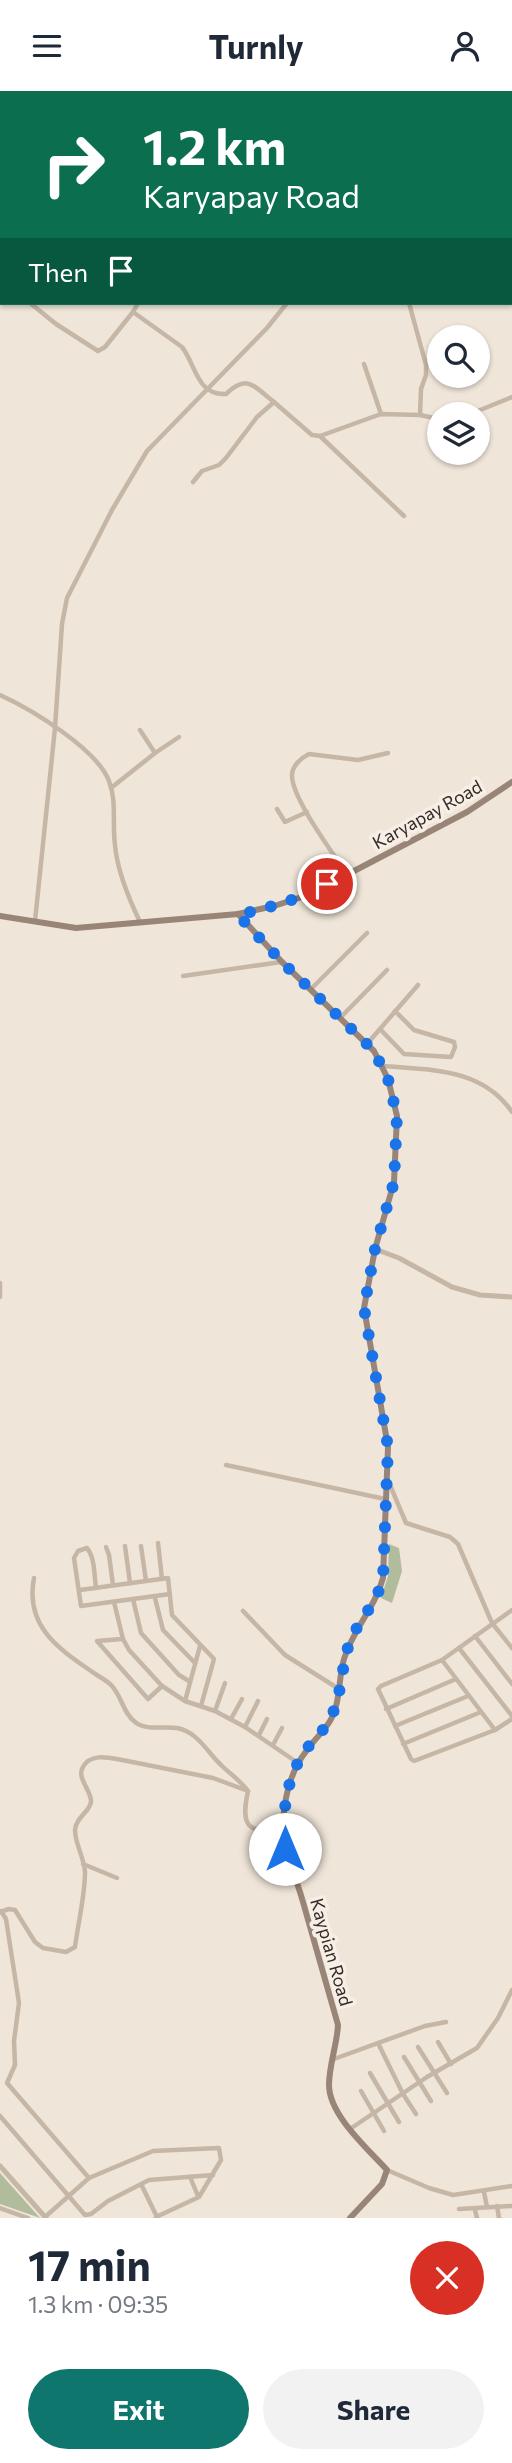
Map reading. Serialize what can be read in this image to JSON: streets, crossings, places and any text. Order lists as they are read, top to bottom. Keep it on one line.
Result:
{"streets":{"main road":["Karyapay Road","Kaypian Road"]},"crossings":[["Karyapay Road","Kaypian Road"]],"page":{"header":"Turnly","turn":["1.2 km","Karyapay Road"],"then":"Then","heading":["17 min","1.3 km · 09:35"],"buttons":["Exit","Share"]}}
